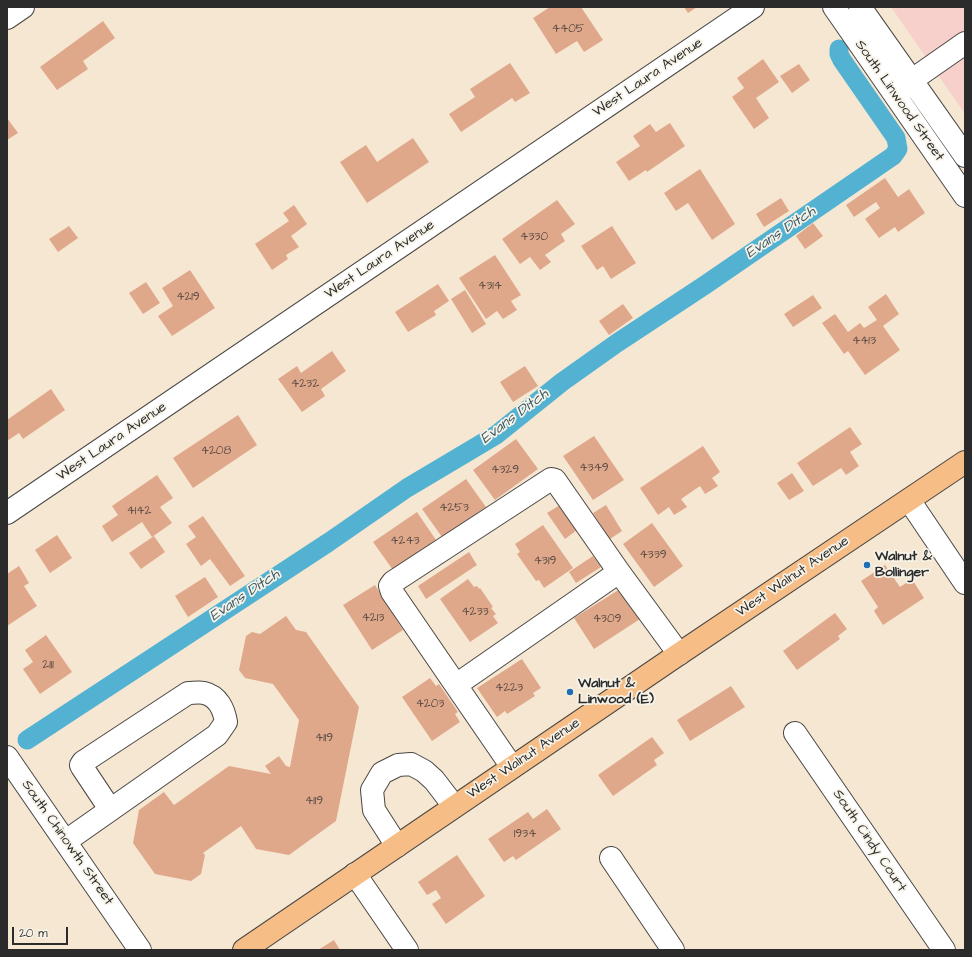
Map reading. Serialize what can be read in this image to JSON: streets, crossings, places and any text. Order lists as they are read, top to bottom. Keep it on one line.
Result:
{"streets":{"main road":["West Walnut Avenue"],"street":["West Laura Avenue","South Linwood Street","South Cindy Court","South Chinowth Street"]},"water":["Evans Ditch"],"places":["Walnut & Bollinger","Walnut & Linwood (E)"],"house_numbers":["4405","4330","4314","4219","4413","4232","4208","4349","4329","4253","4142","4243","4339","4319","4233","4213","4309","2111","4223","4203","4119","4119","1934"],"scale_bar":"20 m"}
